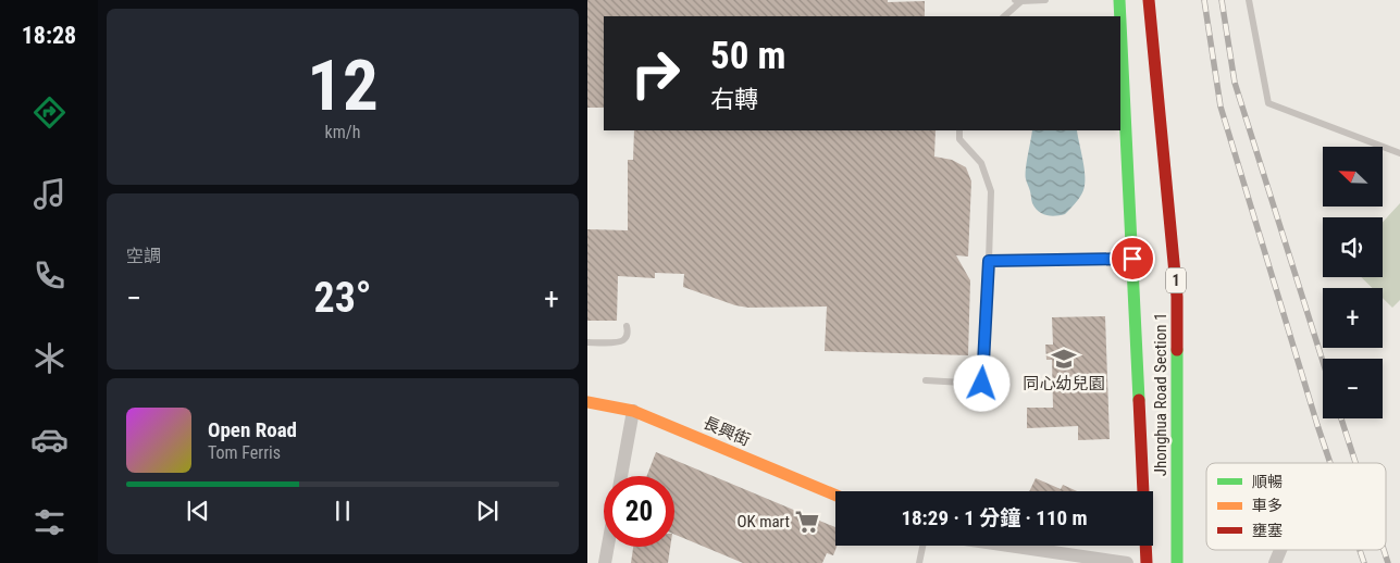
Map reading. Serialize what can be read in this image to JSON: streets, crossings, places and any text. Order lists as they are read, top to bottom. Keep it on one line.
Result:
{"streets":{"main road":["1","Jhonghua Road Section 1","長興街"]},"places":{"school or university":["同心幼兒園"],"supermarket":["OK mart"]},"legend":["順暢","車多","壅塞"],"north":"top left","page":{"tabs":"18:28","tile":[["12","km/h"],"空調"],"turn":["50 m","右轉"],"map_buttons":["+","−"],"heat":["−","23°","+"],"song":["Open Road","Tom Ferris"],"limit":"20","trip":"18:29 · 1 分鐘 · 110 m"}}
